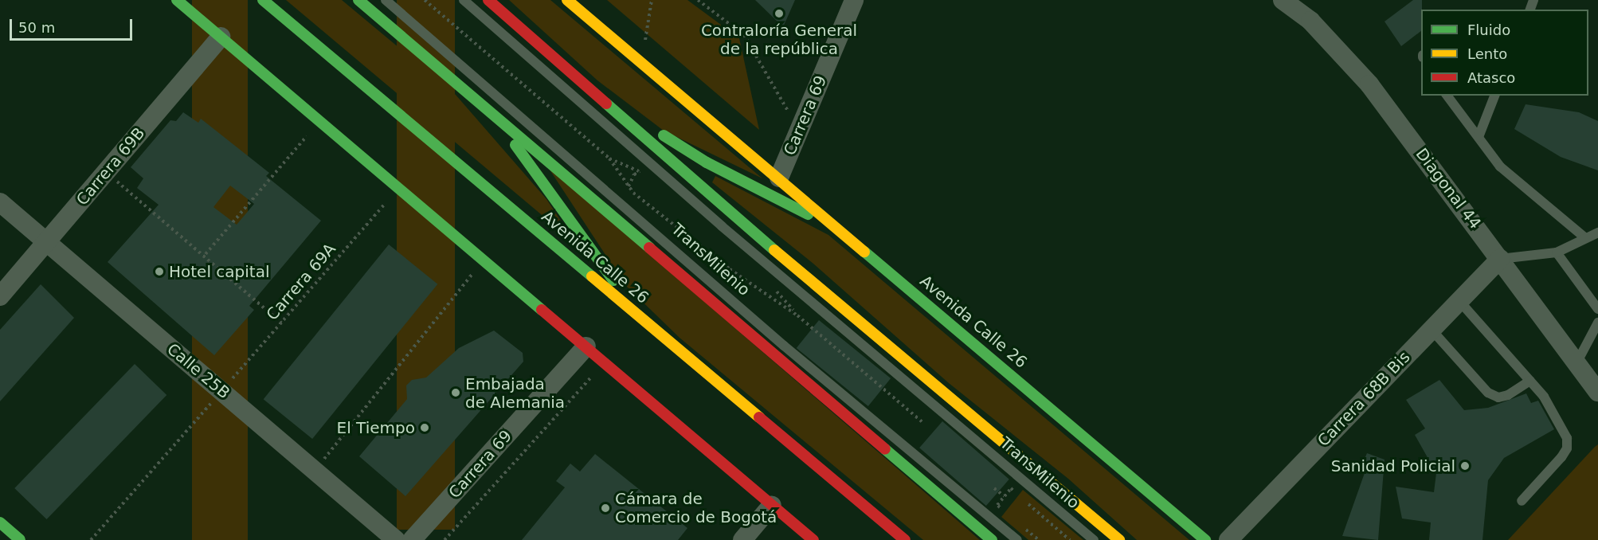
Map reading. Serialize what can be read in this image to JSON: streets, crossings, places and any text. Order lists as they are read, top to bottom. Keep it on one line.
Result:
{"streets":{"main road":["Avenida Calle 26"],"street":["Carrera 69","Carrera 69B","Diagonal 44","Calle 25B","Carrera 68B Bis"],"lane":["TransMilenio"],"path":["Carrera 69A"]},"crossings":[["Carrera 69","Avenida Calle 26"],["Carrera 69B","Calle 25B"],["Diagonal 44","Carrera 68B Bis"],["Carrera 69A","Calle 25B"]],"places":["Contraloría General de la república","Hotel capital","Embajada de Alemania","El Tiempo","Sanidad Policial","Cámara de Comercio de Bogotá"],"legend":["Fluido","Lento","Atasco"],"scale_bar":"50 m"}
